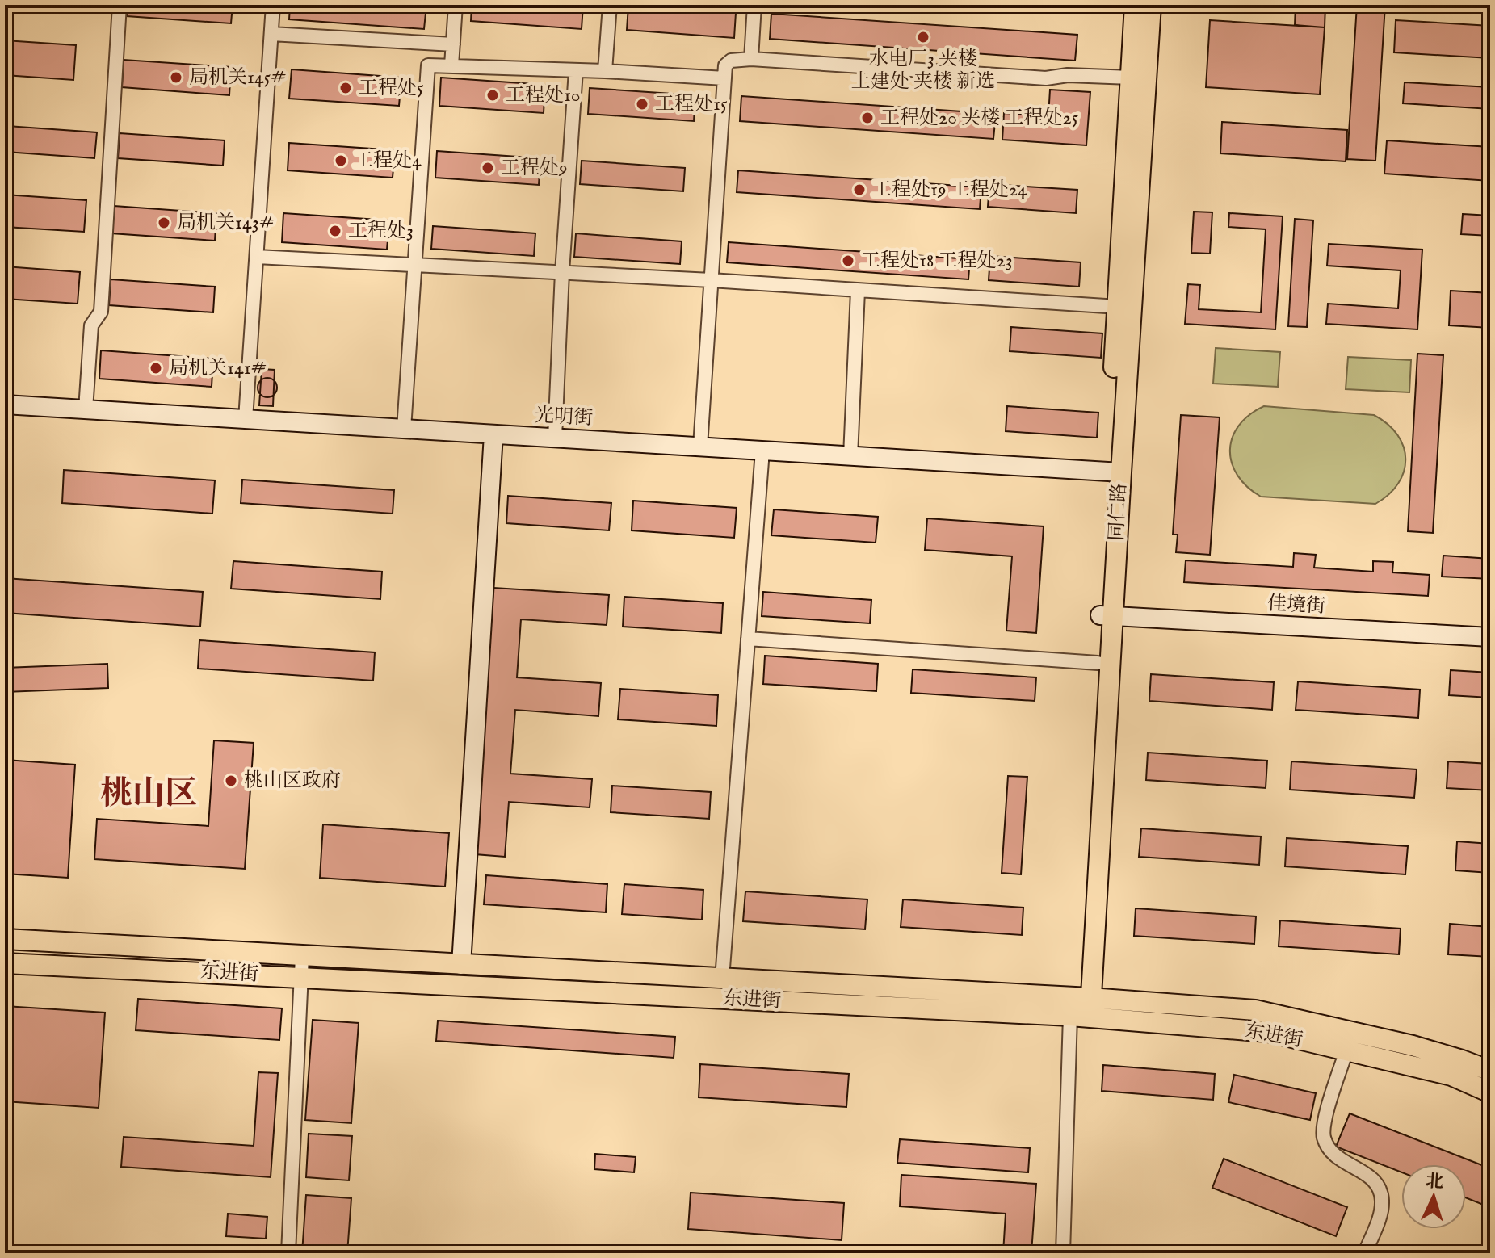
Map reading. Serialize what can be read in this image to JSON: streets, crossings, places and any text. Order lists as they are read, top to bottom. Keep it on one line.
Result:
{"streets":{"main road":["光明街","同仁路","佳境街","东进街"]},"crossings":[["光明街","同仁路"],["同仁路","佳境街"],["同仁路","东进街"]],"districts":["桃山区"],"places":["水电厂3 夹楼 土建处 夹楼 新选","局机关145#","工程处5","工程处10","工程处15","工程处20 夹楼 工程处25","工程处4","工程处9","工程处19 工程处24","局机关143#","工程处3","工程处18 工程处23","局机关141#","桃山区政府"],"north":"top"}
